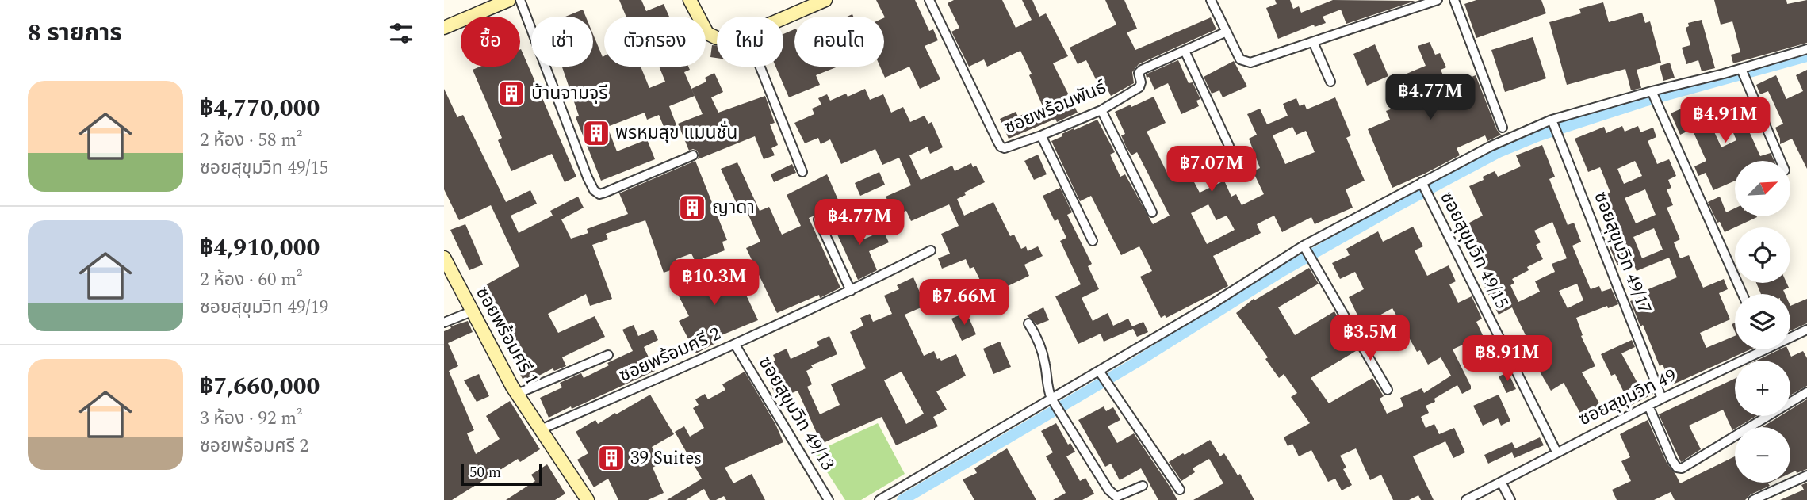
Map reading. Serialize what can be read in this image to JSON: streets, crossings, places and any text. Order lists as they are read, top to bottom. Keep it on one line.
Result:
{"streets":{"street":["ซอยพร้อมพันธ์","ซอยสุขุมวิท 49/15","ซอยสุขุมวิท 49/17","ซอยพร้อมศรี 1","ซอยพร้อมศรี 2","ซอยสุขุมวิท 49","ซอยสุขุมวิท 49/13"]},"crossings":[["ซอยสุขุมวิท 49/15","ซอยสุขุมวิท 49"],["ซอยสุขุมวิท 49/17","ซอยสุขุมวิท 49"],["ซอยพร้อมศรี 1","ซอยพร้อมศรี 2"],["ซอยพร้อมศรี 2","ซอยสุขุมวิท 49/13"]],"places":{"building":["บ้านจามจุรี","พรหมสุข แมนชั่น","ญาดา","39 Suites"]},"scale_bar":"50 m","north":"top right","page":{"heading":"8 รายการ","chip":["ซื้อ","เช่า","ตัวกรอง","ใหม่","คอนโด"],"list":[{"name":"฿4,770,000","note":"2 ห้อง · 58 m² · ซอยสุขุมวิท 49/15"},{"name":"฿4,910,000","note":"2 ห้อง · 60 m² · ซอยสุขุมวิท 49/19"},{"name":"฿7,660,000","note":"3 ห้อง · 92 m² · ซอยพร้อมศรี 2"}],"price":["฿4.77M","฿4.91M","฿7.07M","฿4.77M","฿10.3M","฿7.66M","฿3.5M","฿8.91M"],"map_buttons":["+","−"],"scale":"50 m"}}
